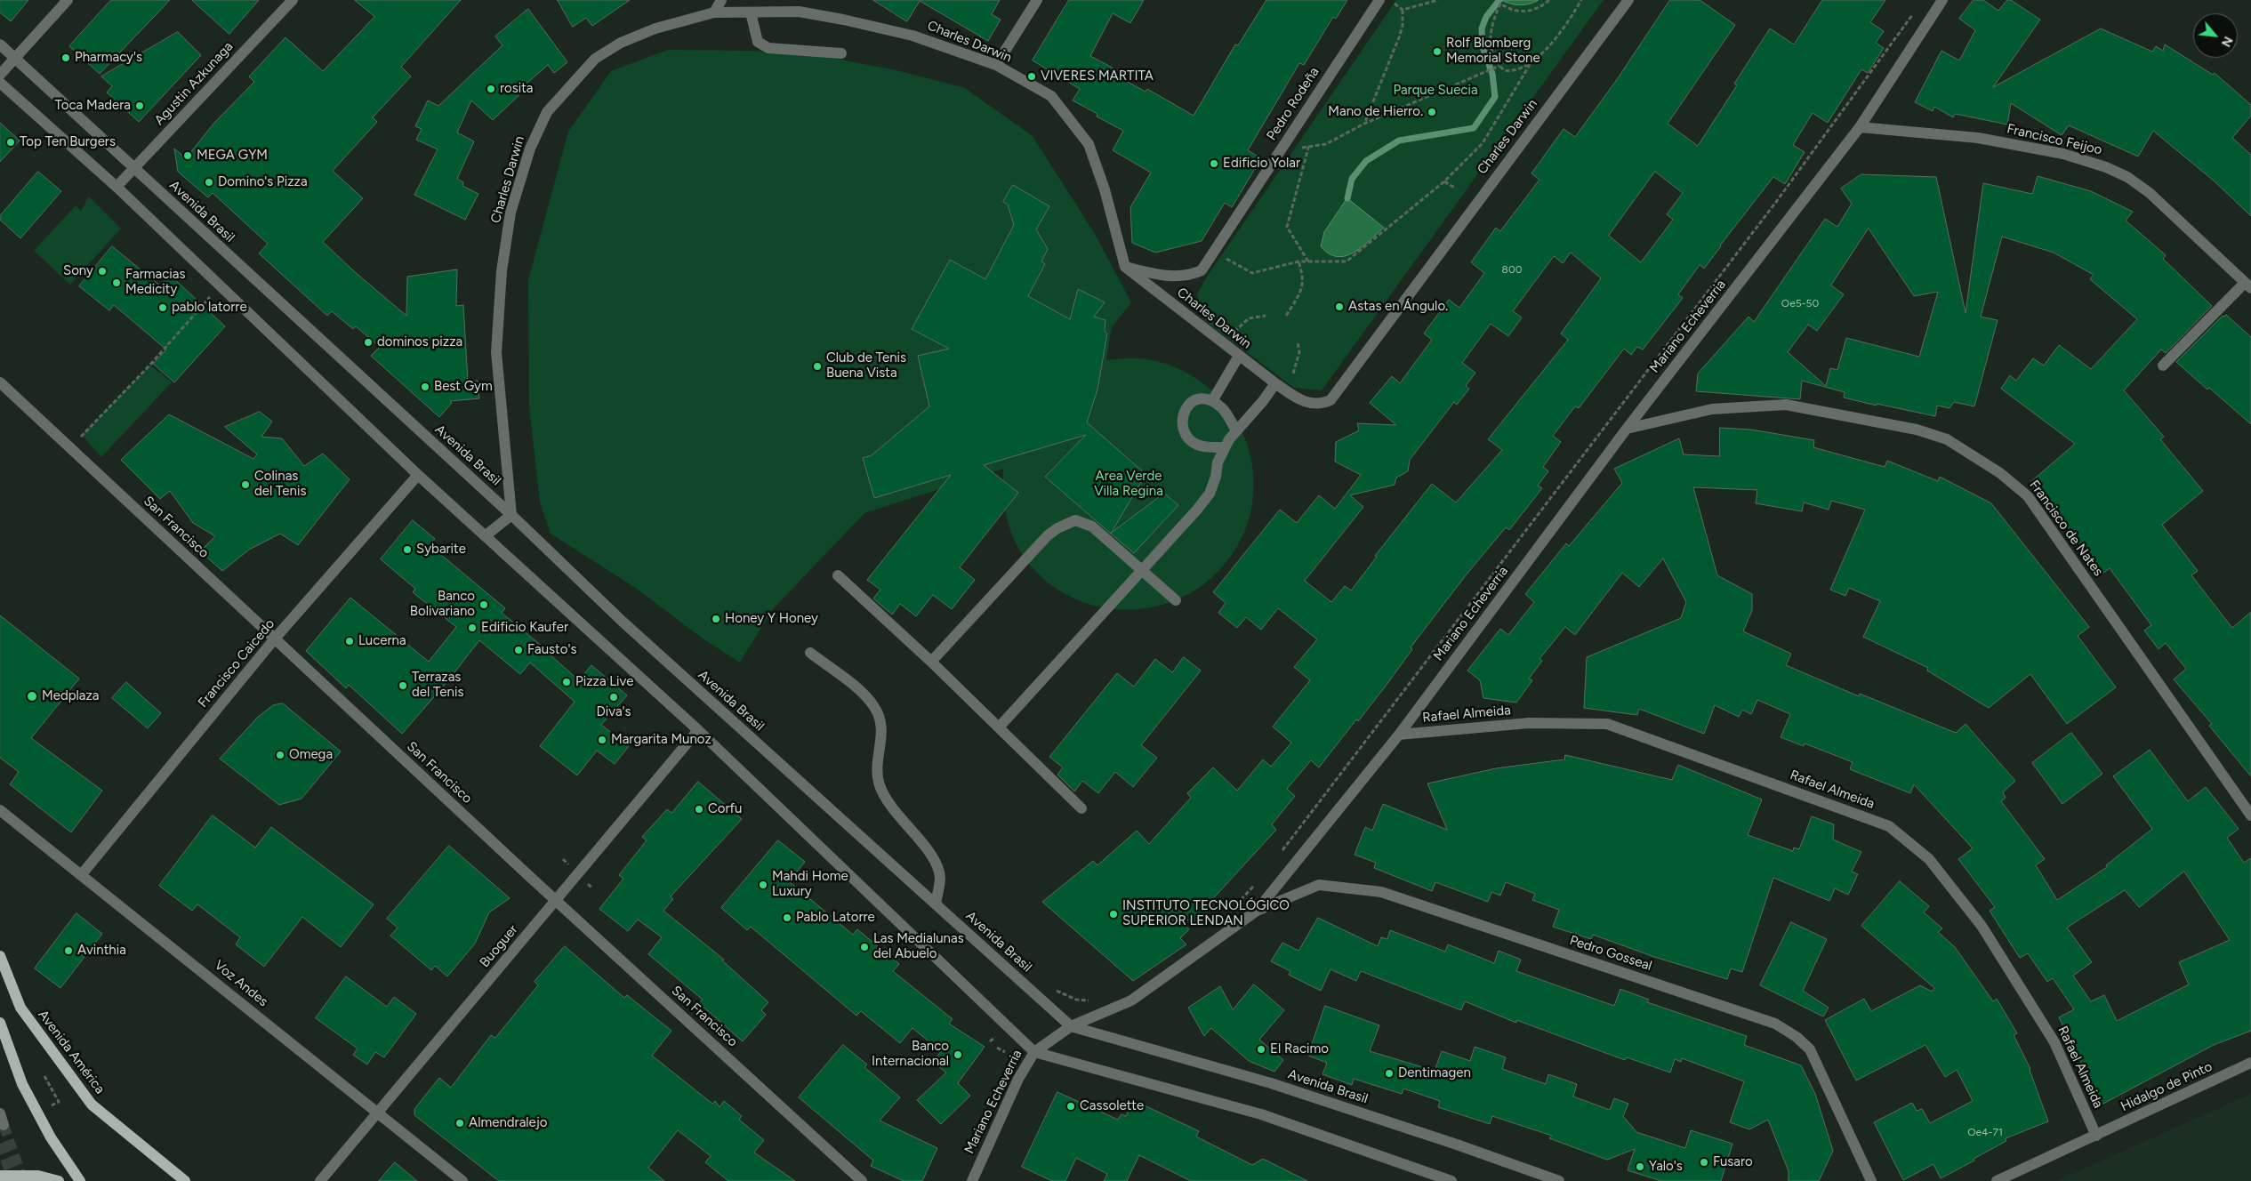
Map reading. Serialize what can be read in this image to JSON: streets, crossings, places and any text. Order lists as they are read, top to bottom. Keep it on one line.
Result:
{"streets":{"main road":["Avenida América"],"street":["Charles Darwin","Agustin Azkunaga","Pedro Rodeña","Francisco Feijoo","Avenida Brasil","Mariano Echeverria","San Francisco","Francisco de Nates","Francisco Caicedo","Rafael Almeida","Buoguer","Pedro Gosseal","Voz Andes","Hidalgo de Pinto"]},"crossings":[["Charles Darwin","Pedro Rodeña"],["Charles Darwin","Avenida Brasil"],["Agustin Azkunaga","Avenida Brasil"],["Francisco Feijoo","Mariano Echeverria"],["Avenida Brasil","Mariano Echeverria"],["Mariano Echeverria","Francisco de Nates"],["Mariano Echeverria","Rafael Almeida"],["Mariano Echeverria","Pedro Gosseal"],["San Francisco","Francisco Caicedo"],["San Francisco","Buoguer"],["Francisco Caicedo","Voz Andes"],["Rafael Almeida","Hidalgo de Pinto"],["Buoguer","Voz Andes"]],"parks":["Parque Suecia","Area Verde Villa Regina"],"places":["Rolf Blomberg Memorial Stone","Pharmacy's","VIVERES MARTITA","rosita","Toca Madera","Mano de Hierro.","Top Ten Burgers","MEGA GYM","Edificio Yolar","Domino's Pizza","Sony","Farmacias Medicity","Astas en Ángulo.","pablo latorre","dominos pizza","Club de Tenis Buena Vista","Best Gym","Colinas del Tenis","Sybarite","Banco Bolivariano","Honey Y Honey","Edificio Kaufer","Lucerna","Fausto's","Pizza Live","Terrazas del Tenis","Medplaza","Diva's","Margarita Munoz","Omega","Corfu","Mahdi Home Luxury","INSTITUTO TECNOLÓGICO SUPERIOR LENDAN","Pablo Latorre","Las Medialunas del Abuelo","Avinthia","El Racimo","Banco Internacional","Dentimagen","Cassolette","Almendralejo","Fusaro","Yalo's"],"house_numbers":["800","Oe5-50","Oe4-71"],"north":"bottom right"}
